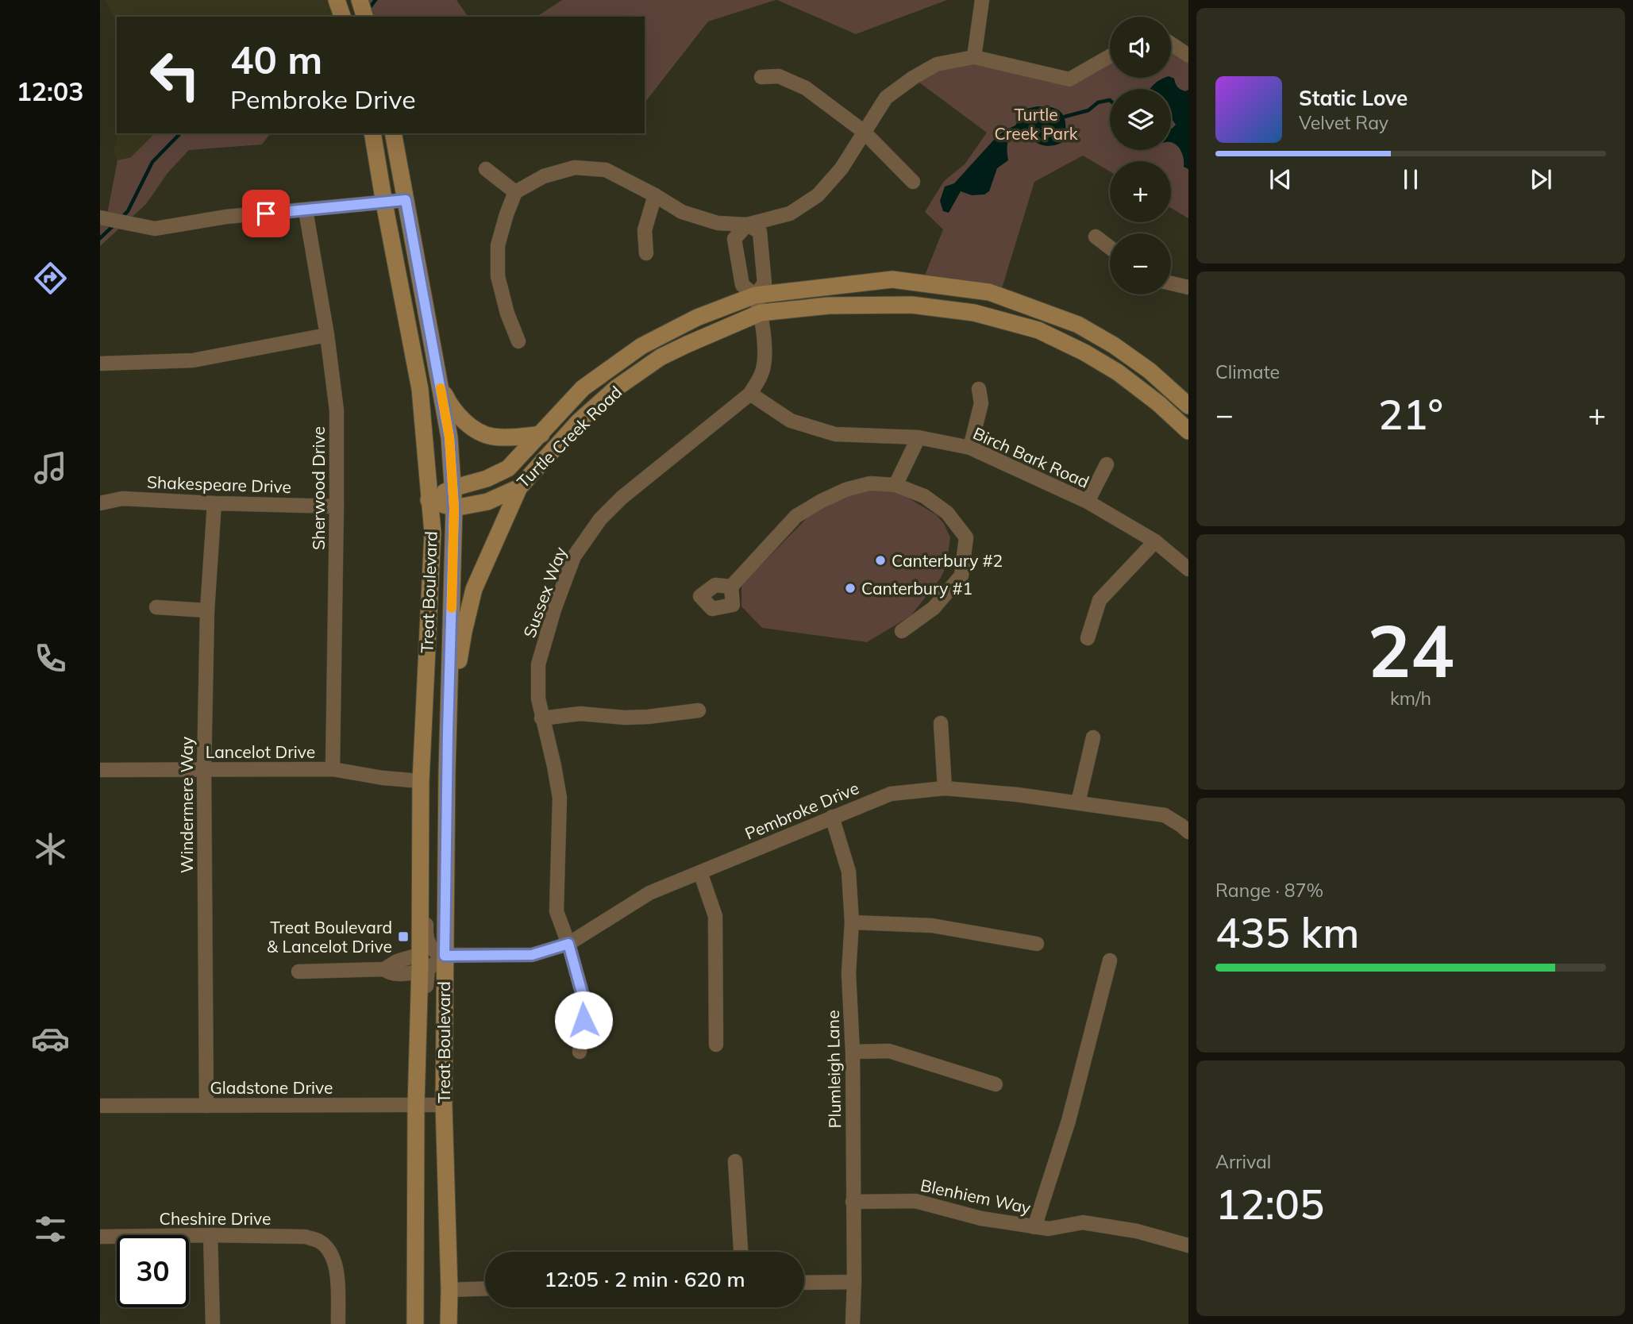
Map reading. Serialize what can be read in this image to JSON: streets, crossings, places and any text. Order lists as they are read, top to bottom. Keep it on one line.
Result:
{"streets":{"main road":["Turtle Creek Road","Treat Boulevard"],"street":["Birch Bark Road","Shakespeare Drive","Sherwood Drive","Sussex Way","Lancelot Drive","Windermere Way","Pembroke Drive","Plumleigh Lane","Gladstone Drive","Blenhiem Way","Cheshire Drive"]},"crossings":[["Turtle Creek Road","Treat Boulevard"],["Turtle Creek Road","Sussex Way"],["Birch Bark Road","Sussex Way"],["Shakespeare Drive","Sherwood Drive"],["Shakespeare Drive","Windermere Way"],["Sherwood Drive","Lancelot Drive"],["Treat Boulevard","Lancelot Drive"],["Treat Boulevard","Pembroke Drive"],["Treat Boulevard","Gladstone Drive"],["Sussex Way","Pembroke Drive"],["Lancelot Drive","Windermere Way"],["Windermere Way","Gladstone Drive"],["Pembroke Drive","Plumleigh Lane"],["Plumleigh Lane","Blenhiem Way"]],"parks":["Turtle Creek Park"],"places":{"other":["Canterbury #2","Canterbury #1"],"transit":["Treat Boulevard & Lancelot Drive"]},"page":{"tabs":"12:03","map_buttons":["+","−"],"turn":["40 m","Pembroke Drive"],"song":["Static Love","Velvet Ray"],"tile":["Climate",["24","km/h"],["Range · 87%","435 km"],["Arrival","12:05"]],"heat":["−","21°","+"],"limit":"30","trip":"12:05 · 2 min · 620 m"}}
